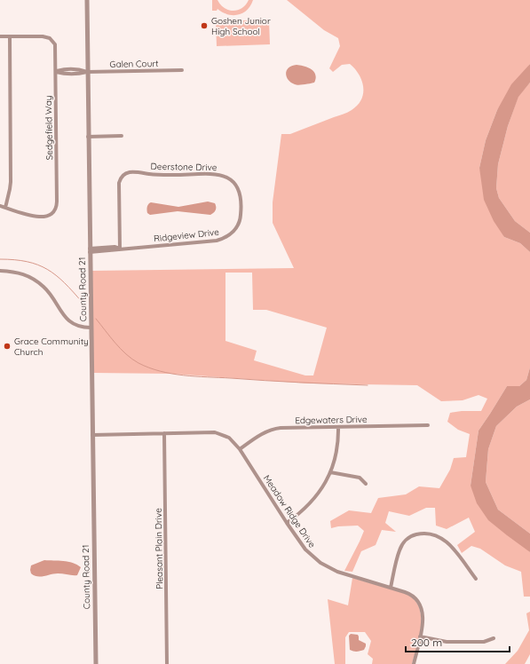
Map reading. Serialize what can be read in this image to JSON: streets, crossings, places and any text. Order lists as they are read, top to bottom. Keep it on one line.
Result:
{"streets":{"street":["Galen Court","Sedgefield Way","Deerstone Drive","Ridgeview Drive","County Road 21","Edgewaters Drive","Meadow Ridge Drive","Pleasant Plain Drive"]},"crossings":[["Galen Court","Sedgefield Way"],["Galen Court","County Road 21"],["Deerstone Drive","Ridgeview Drive"],["Ridgeview Drive","County Road 21"],["County Road 21","Meadow Ridge Drive"],["Edgewaters Drive","Meadow Ridge Drive"],["Meadow Ridge Drive","Pleasant Plain Drive"]],"places":["Goshen Junior High School","Grace Community Church"],"scale_bar":"200 m"}
